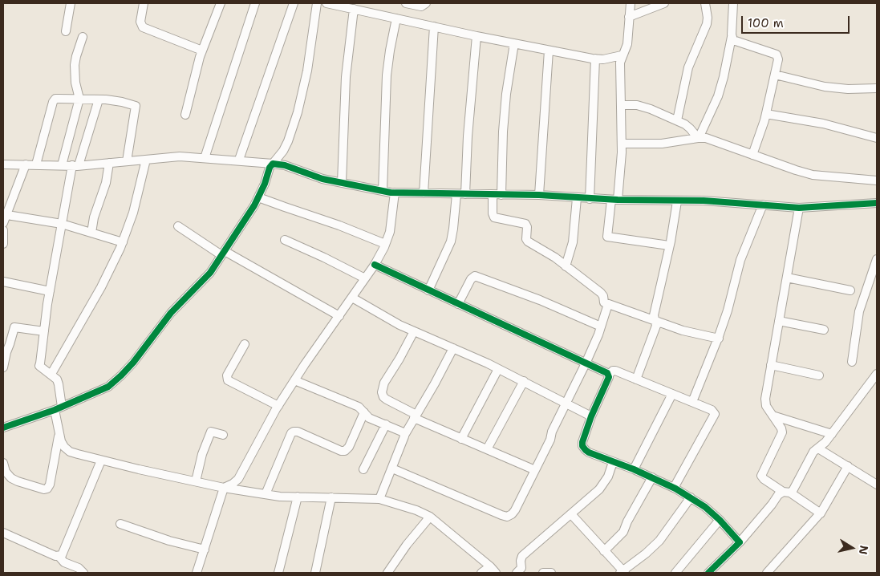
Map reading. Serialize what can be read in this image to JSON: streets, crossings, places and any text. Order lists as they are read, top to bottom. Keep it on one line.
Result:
{"scale_bar":"100 m","north":"right"}
